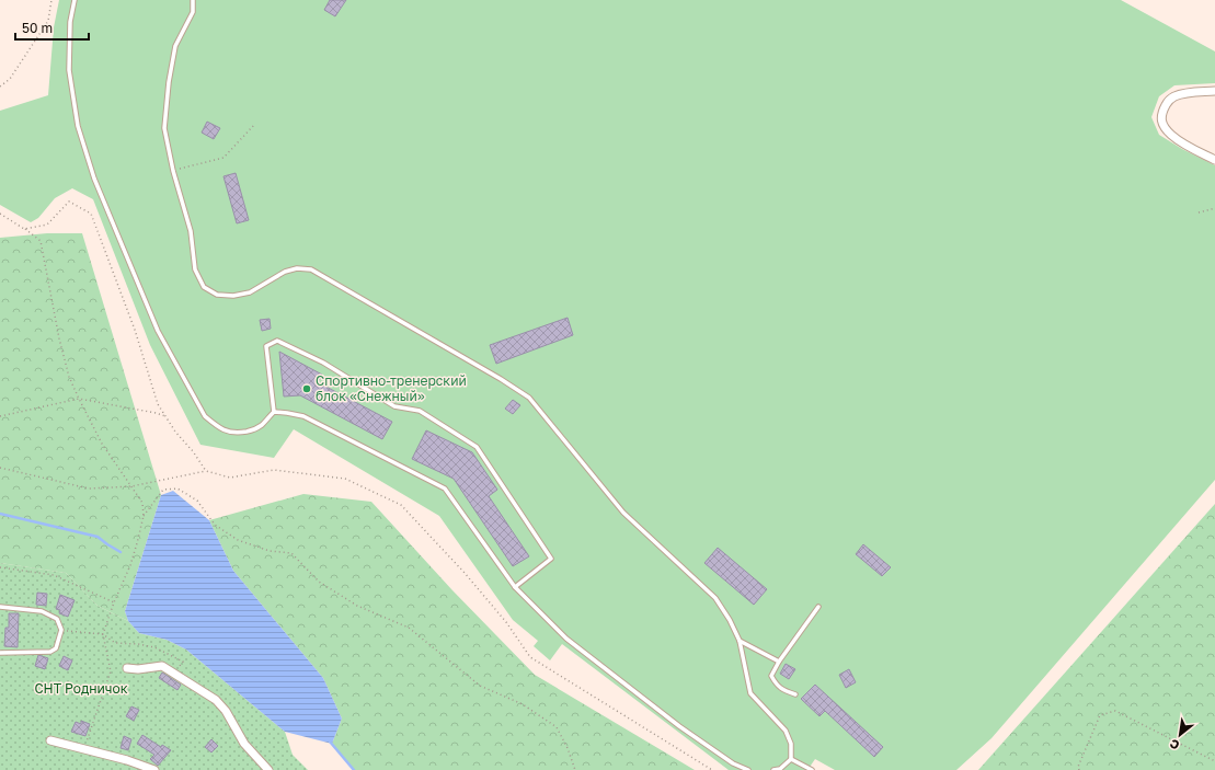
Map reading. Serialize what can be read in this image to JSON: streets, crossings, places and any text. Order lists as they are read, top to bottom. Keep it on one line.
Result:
{"parks":["СНТ Родничок"],"places":["Спортивно-тренерский блок «Снежный»"],"scale_bar":"50 m","north":"bottom left"}
